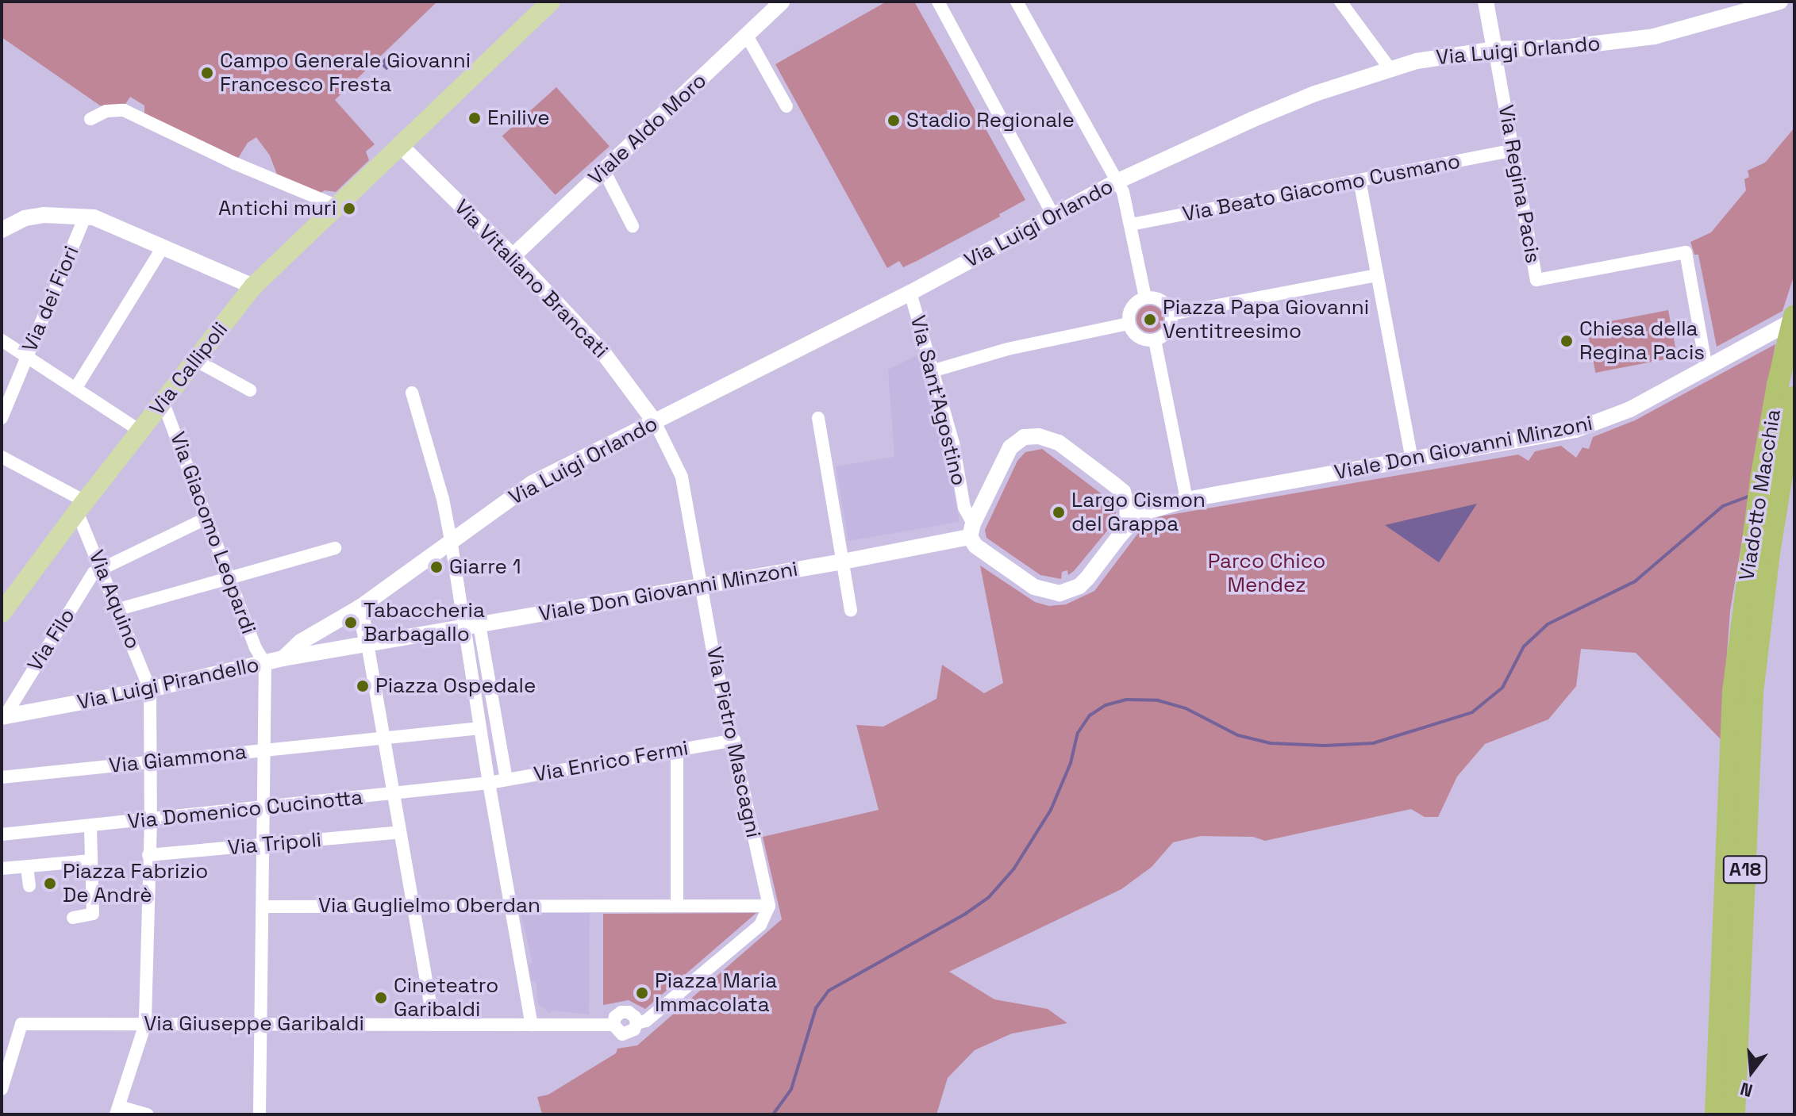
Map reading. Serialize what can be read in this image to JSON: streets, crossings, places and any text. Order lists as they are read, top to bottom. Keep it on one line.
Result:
{"streets":{"highway":["Viadotto Macchia","A18"],"main road":["Via Callipoli"],"street":["Via Luigi Orlando","Viale Aldo Moro","Via Regina Pacis","Via Beato Giacomo Cusmano","Via Vitaliano Brancati","Via dei Fiori","Via Sant'Agostino","Viale Don Giovanni Minzoni","Via Giacomo Leopardi","Via Aquino","Via Filo","Via Luigi Pirandello","Via Pietro Mascagni","Via Giammona","Via Enrico Fermi","Via Domenico Cucinotta","Via Tripoli","Via Guglielmo Oberdan","Via Giuseppe Garibaldi"]},"crossings":[["Via Luigi Orlando","Via Regina Pacis"],["Via Luigi Orlando","Via Vitaliano Brancati"],["Via Luigi Orlando","Via Sant'Agostino"],["Via Luigi Orlando","Via Luigi Pirandello"],["Via Luigi Orlando","Via Pietro Mascagni"],["Viale Aldo Moro","Via Vitaliano Brancati"],["Via Regina Pacis","Via Beato Giacomo Cusmano"],["Via Regina Pacis","Viale Don Giovanni Minzoni"],["Via Vitaliano Brancati","Via Callipoli"],["Via Vitaliano Brancati","Via Pietro Mascagni"],["Via Callipoli","Via Giacomo Leopardi"],["Via Callipoli","Via Aquino"],["Via Sant'Agostino","Viale Don Giovanni Minzoni"],["Viale Don Giovanni Minzoni","Viadotto Macchia"],["Viale Don Giovanni Minzoni","Via Luigi Pirandello"],["Viale Don Giovanni Minzoni","Via Pietro Mascagni"],["Via Giacomo Leopardi","Via Luigi Pirandello"],["Via Aquino","Via Filo"],["Via Aquino","Via Luigi Pirandello"],["Via Filo","Via Luigi Pirandello"],["Via Pietro Mascagni","Via Enrico Fermi"],["Via Pietro Mascagni","Via Guglielmo Oberdan"],["Via Pietro Mascagni","Via Giuseppe Garibaldi"],["Via Enrico Fermi","Via Domenico Cucinotta"],["Via Guglielmo Oberdan","Via Giuseppe Garibaldi"]],"parks":["Parco Chico Mendez"],"places":["Campo Generale Giovanni Francesco Fresta","Enilive","Stadio Regionale","Antichi muri","Piazza Papa Giovanni Ventitreesimo","Chiesa della Regina Pacis","Largo Cismon del Grappa","Giarre 1","Tabaccheria Barbagallo","Piazza Ospedale","Piazza Fabrizio De Andrè","Piazza Maria Immacolata","Cineteatro Garibaldi"],"north":"bottom"}
